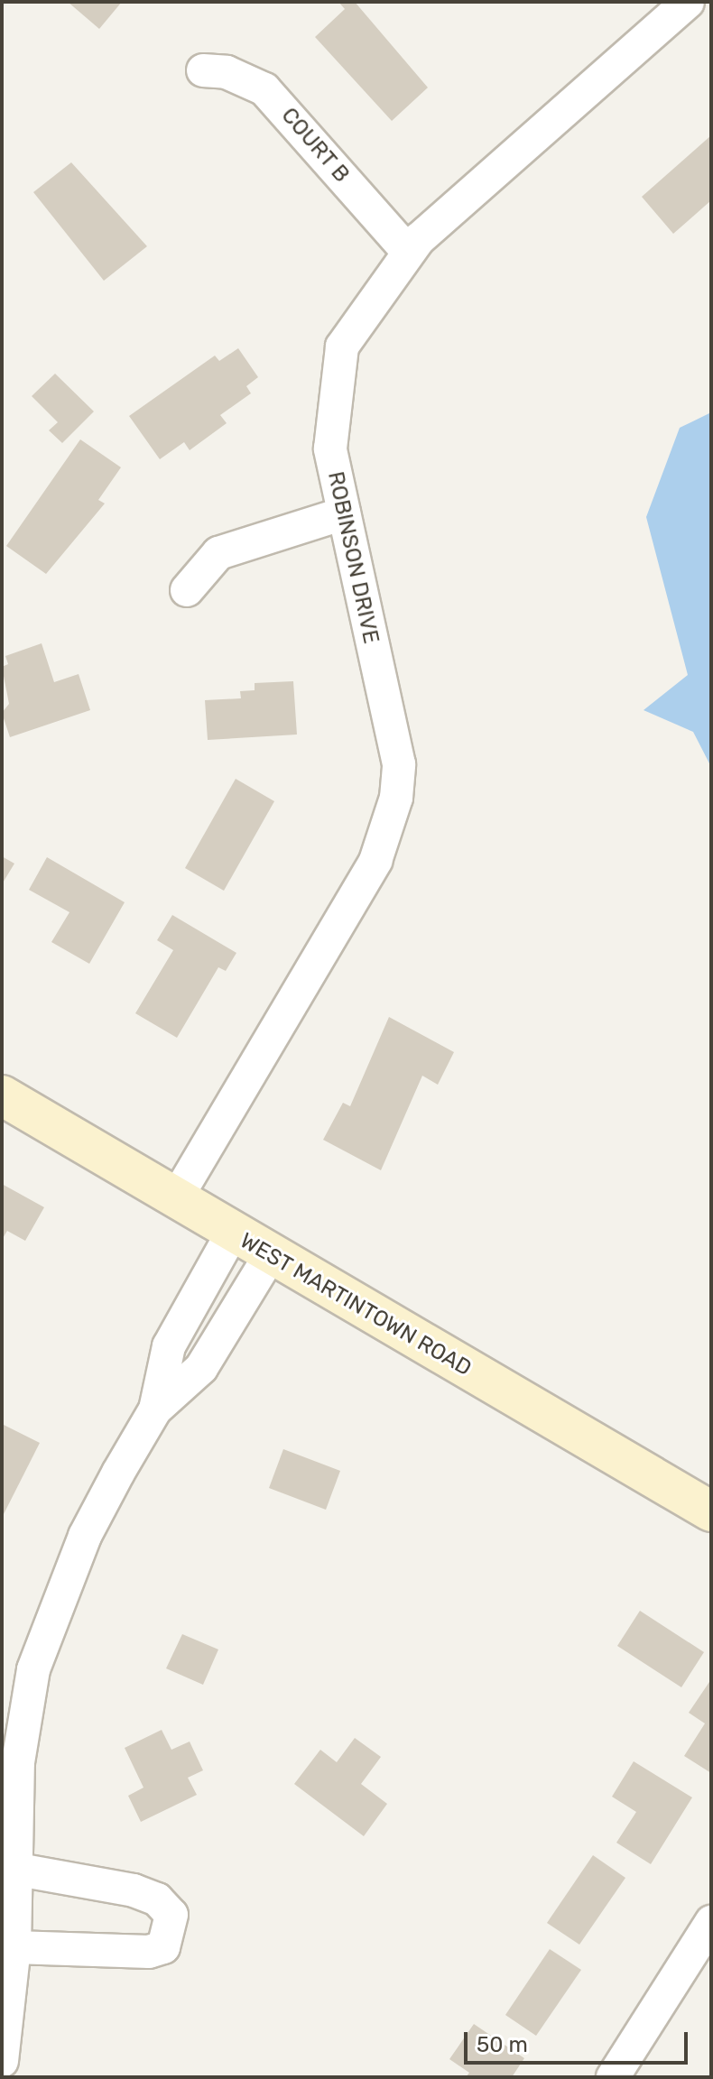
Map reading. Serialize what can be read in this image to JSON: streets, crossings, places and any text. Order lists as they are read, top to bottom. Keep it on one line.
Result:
{"streets":{"main road":["WEST MARTINTOWN ROAD"],"street":["COURT B","ROBINSON DRIVE"]},"crossings":[["COURT B","ROBINSON DRIVE"],["ROBINSON DRIVE","WEST MARTINTOWN ROAD"]],"scale_bar":"50 m"}
